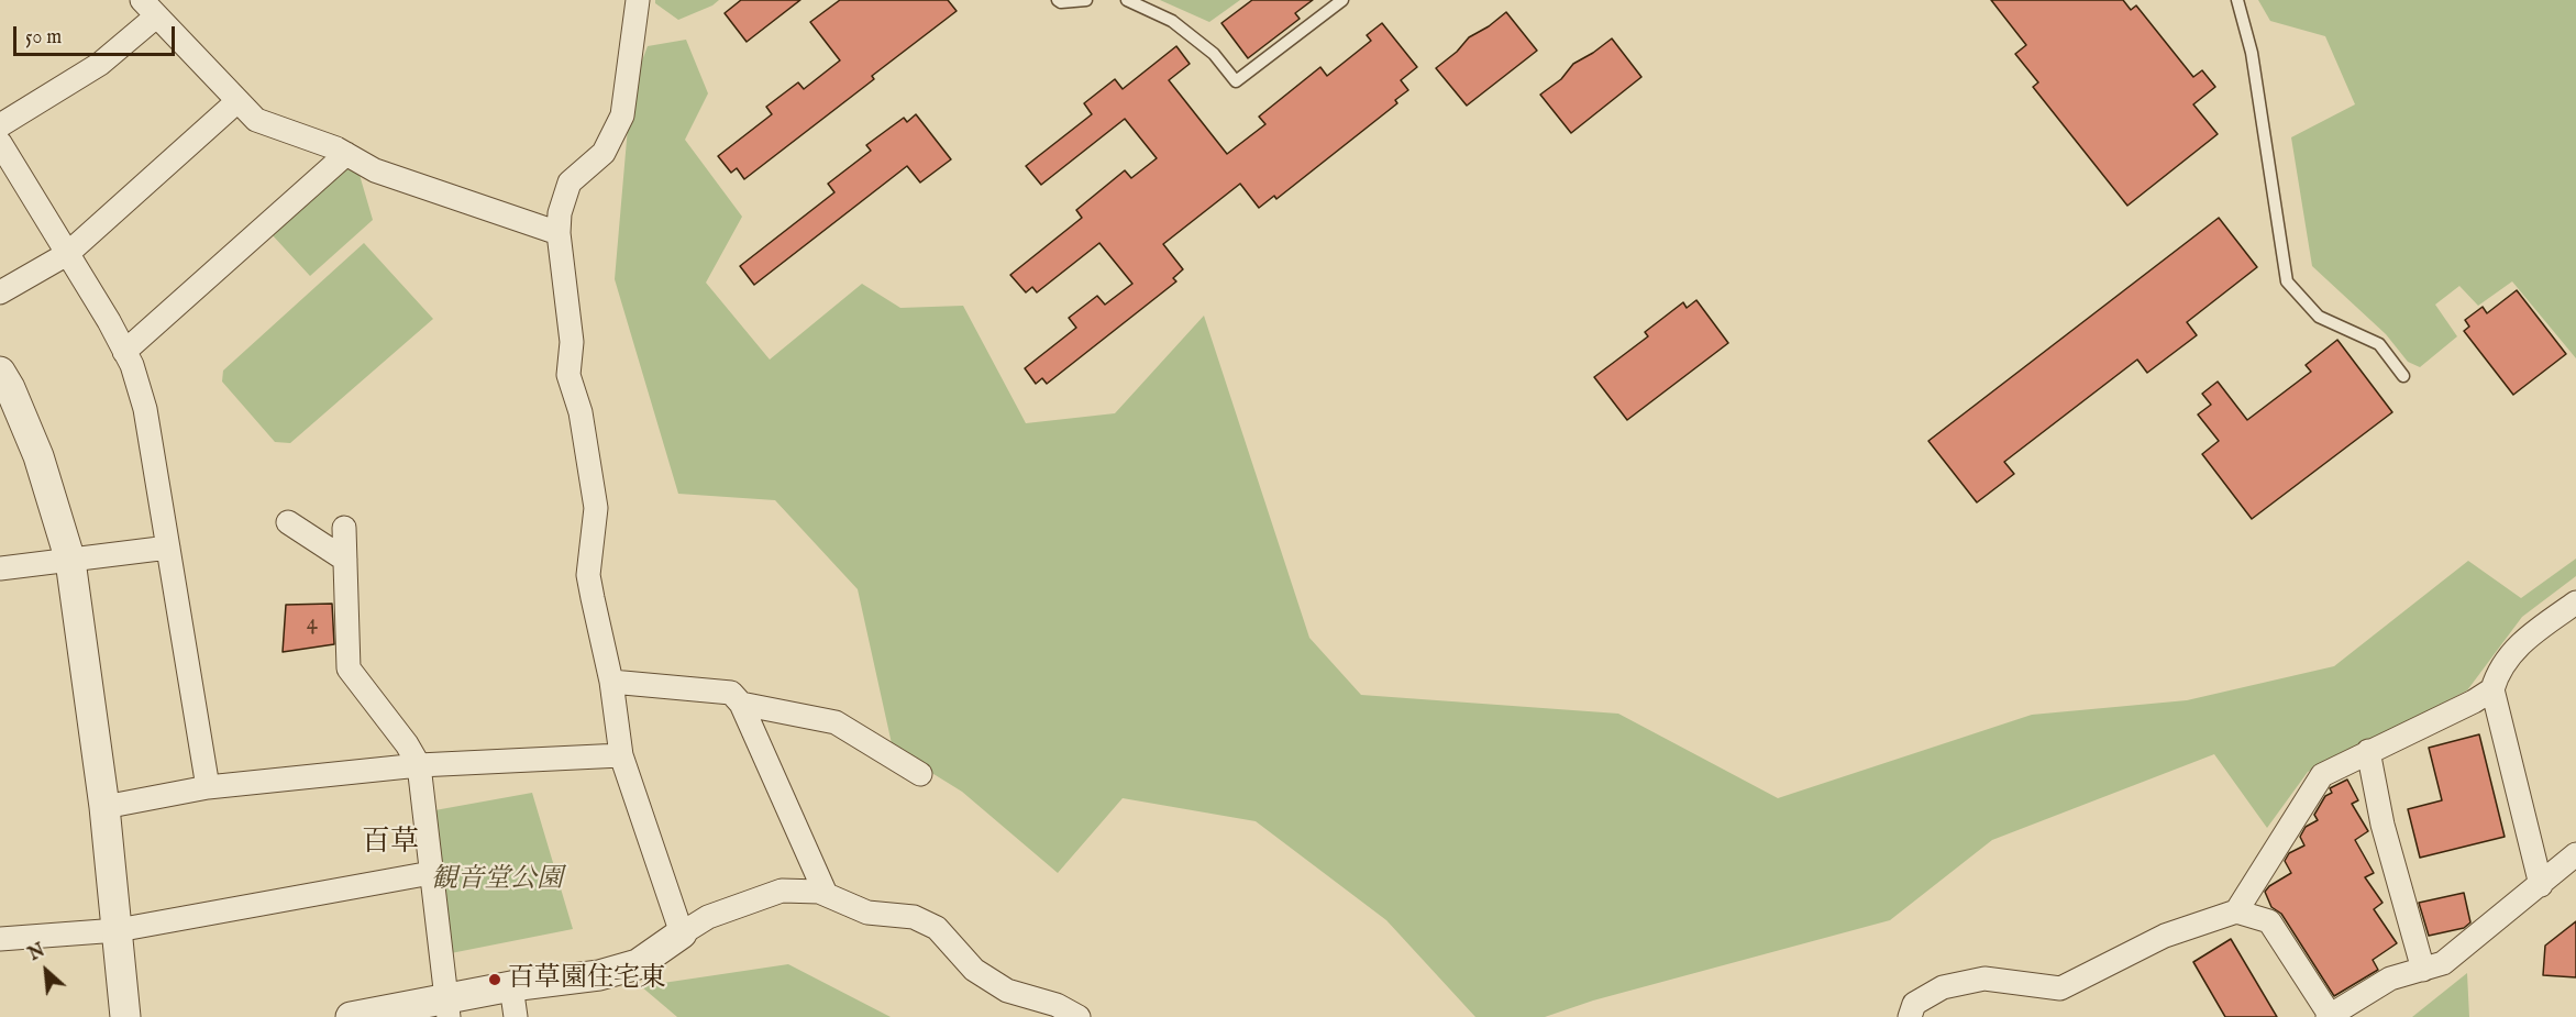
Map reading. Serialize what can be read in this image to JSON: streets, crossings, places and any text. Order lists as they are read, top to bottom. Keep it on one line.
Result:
{"districts":["百草"],"parks":["観音堂公園"],"places":["百草園住宅東"],"house_numbers":["4"],"scale_bar":"50 m","north":"top left"}
